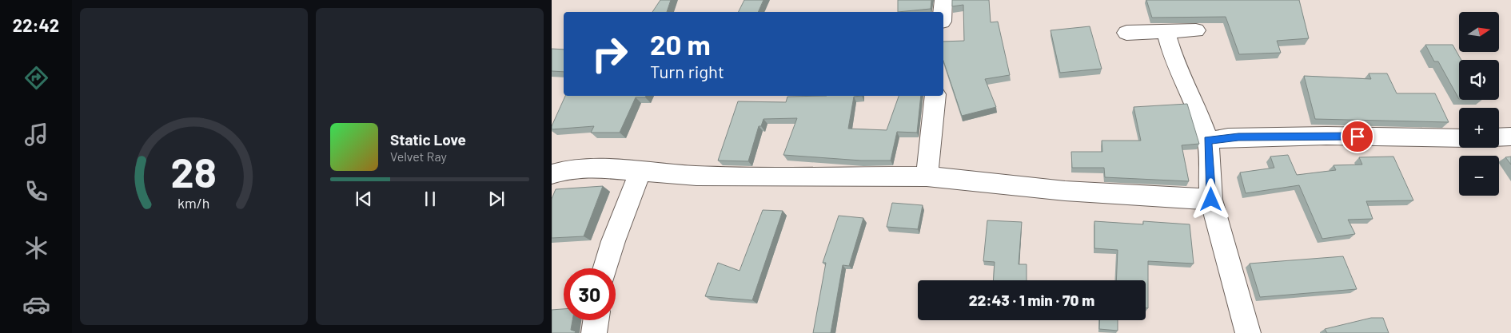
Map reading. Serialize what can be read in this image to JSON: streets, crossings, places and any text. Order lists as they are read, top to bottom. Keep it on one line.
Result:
{"north":"right","page":{"tabs":"22:42","map_buttons":["+","−"],"turn":["20 m","Turn right"],"song":["Static Love","Velvet Ray"],"limit":"30","trip":"22:43 · 1 min · 70 m","gauge":["28","km/h"]}}
